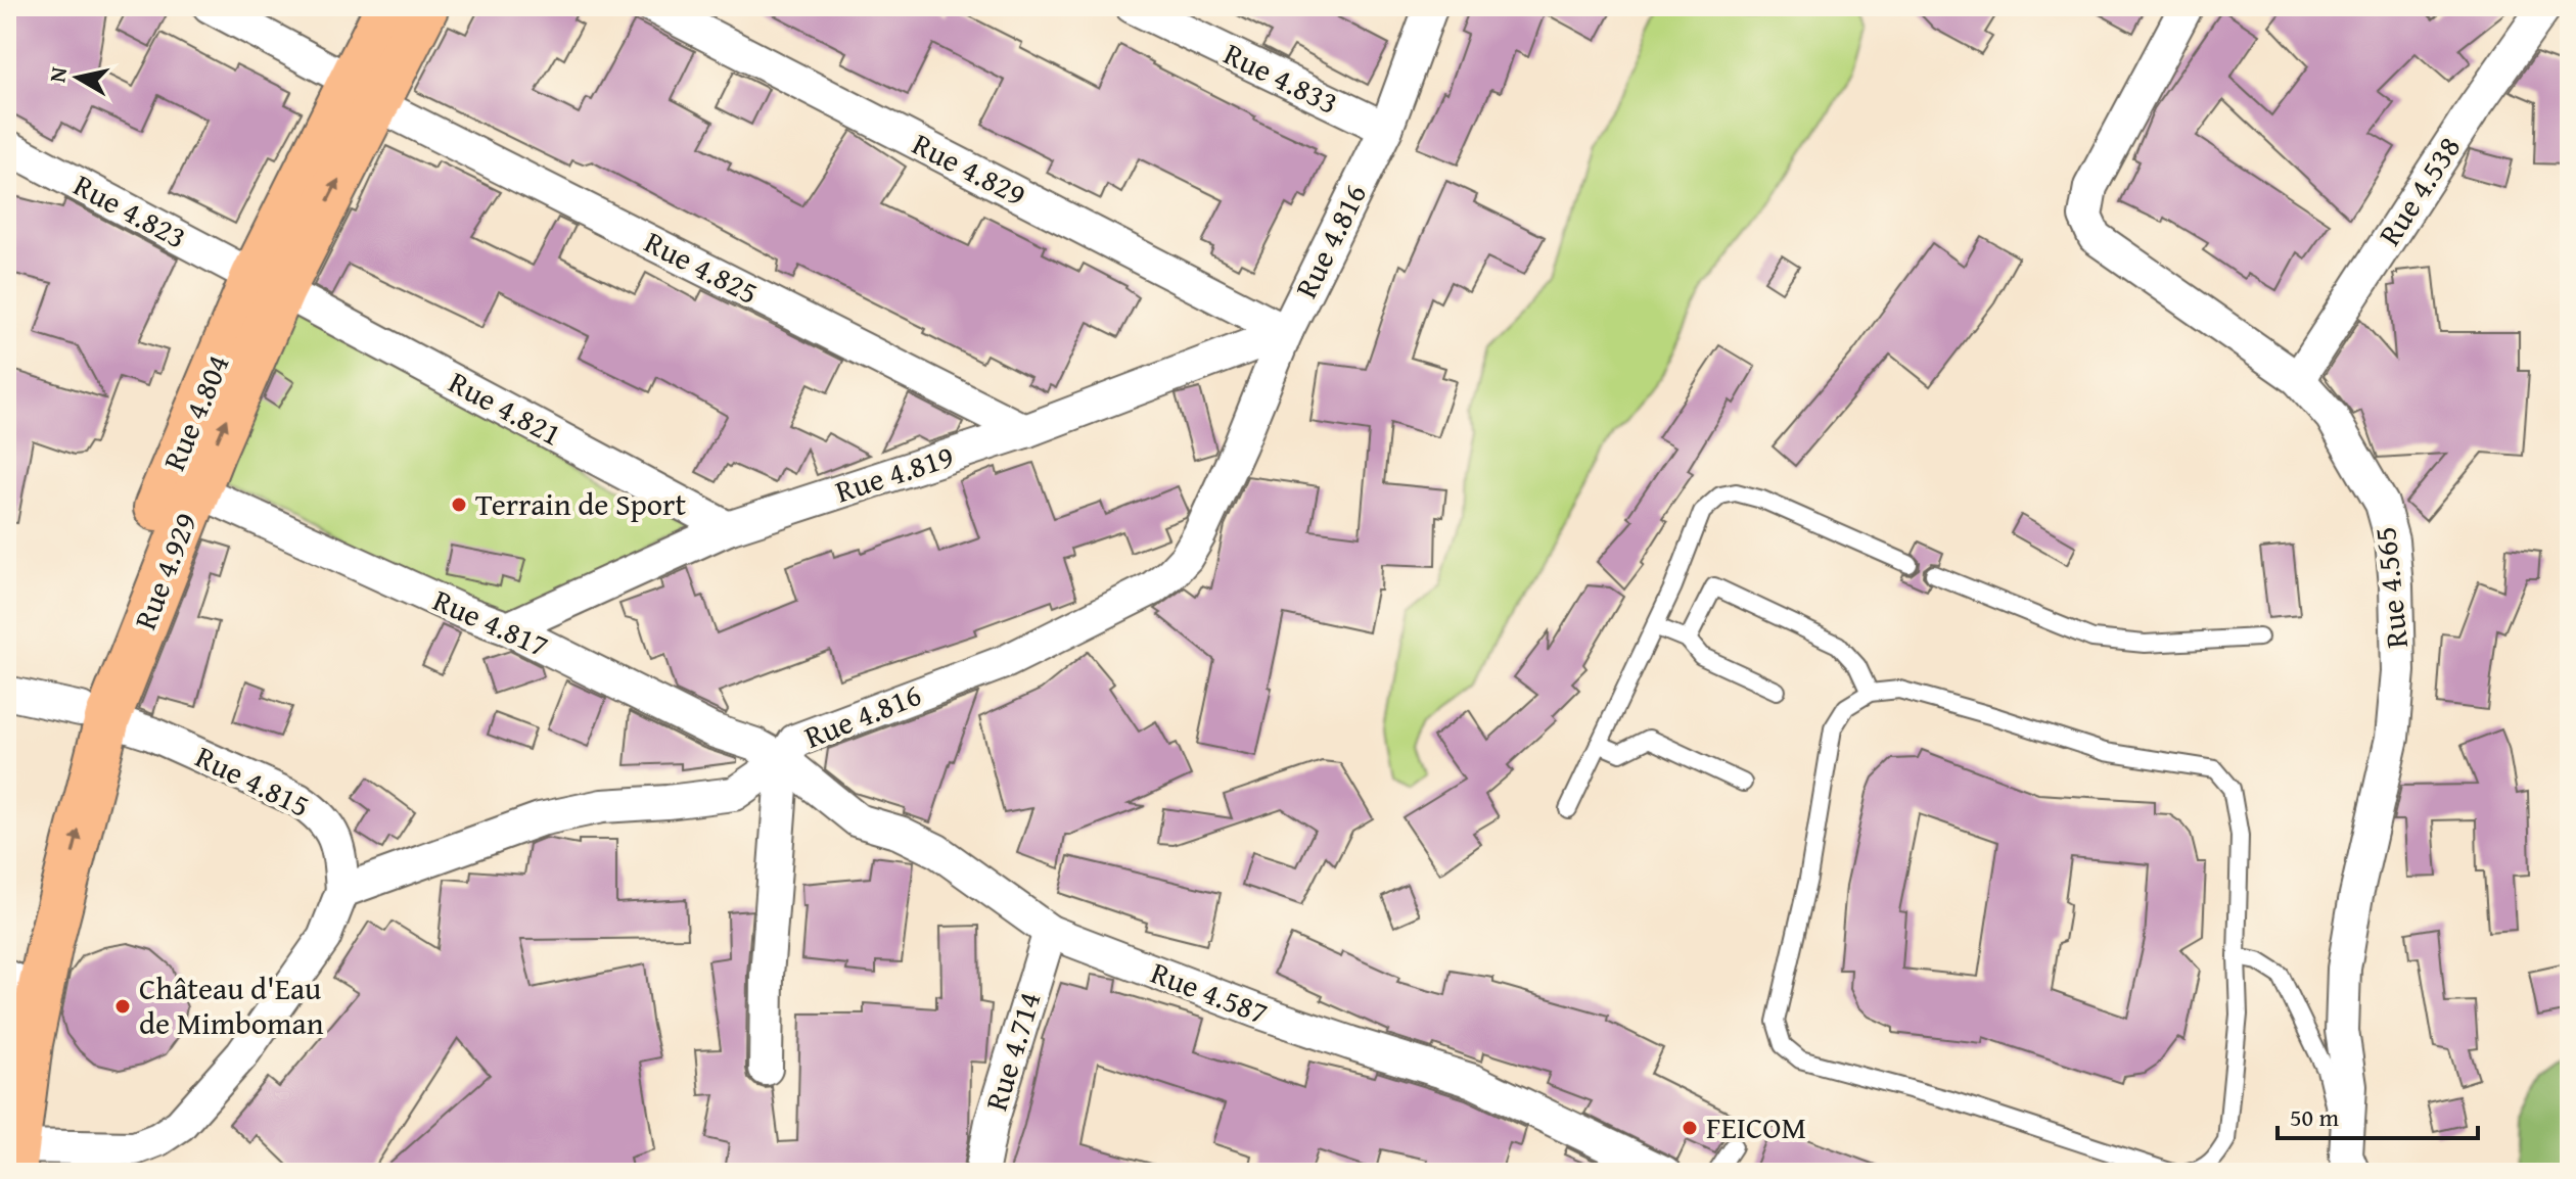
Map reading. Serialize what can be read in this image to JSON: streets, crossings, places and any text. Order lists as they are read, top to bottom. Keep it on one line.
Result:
{"streets":{"main road":["Rue 4.804","Rue 4.929"],"street":["Rue 4.833","Rue 4.829","Rue 4.538","Rue 4.823","Rue 4.816","Rue 4.825","Rue 4.821","Rue 4.819","Rue 4.565","Rue 4.817","Rue 4.815","Rue 4.587","Rue 4.714"]},"crossings":[["Rue 4.833","Rue 4.816"],["Rue 4.829","Rue 4.816"],["Rue 4.829","Rue 4.819"],["Rue 4.538","Rue 4.565"],["Rue 4.823","Rue 4.821"],["Rue 4.823","Rue 4.804"],["Rue 4.823","Rue 4.929"],["Rue 4.816","Rue 4.819"],["Rue 4.816","Rue 4.817"],["Rue 4.816","Rue 4.815"],["Rue 4.816","Rue 4.587"],["Rue 4.825","Rue 4.804"],["Rue 4.825","Rue 4.819"],["Rue 4.821","Rue 4.804"],["Rue 4.821","Rue 4.819"],["Rue 4.821","Rue 4.929"],["Rue 4.804","Rue 4.929"],["Rue 4.804","Rue 4.815"],["Rue 4.819","Rue 4.817"],["Rue 4.929","Rue 4.817"],["Rue 4.929","Rue 4.815"],["Rue 4.817","Rue 4.587"],["Rue 4.587","Rue 4.714"]],"one_way":["Rue 4.929"],"places":["Terrain de Sport","Château d'Eau de Mimboman","FEICOM"],"scale_bar":"50 m","north":"left"}
